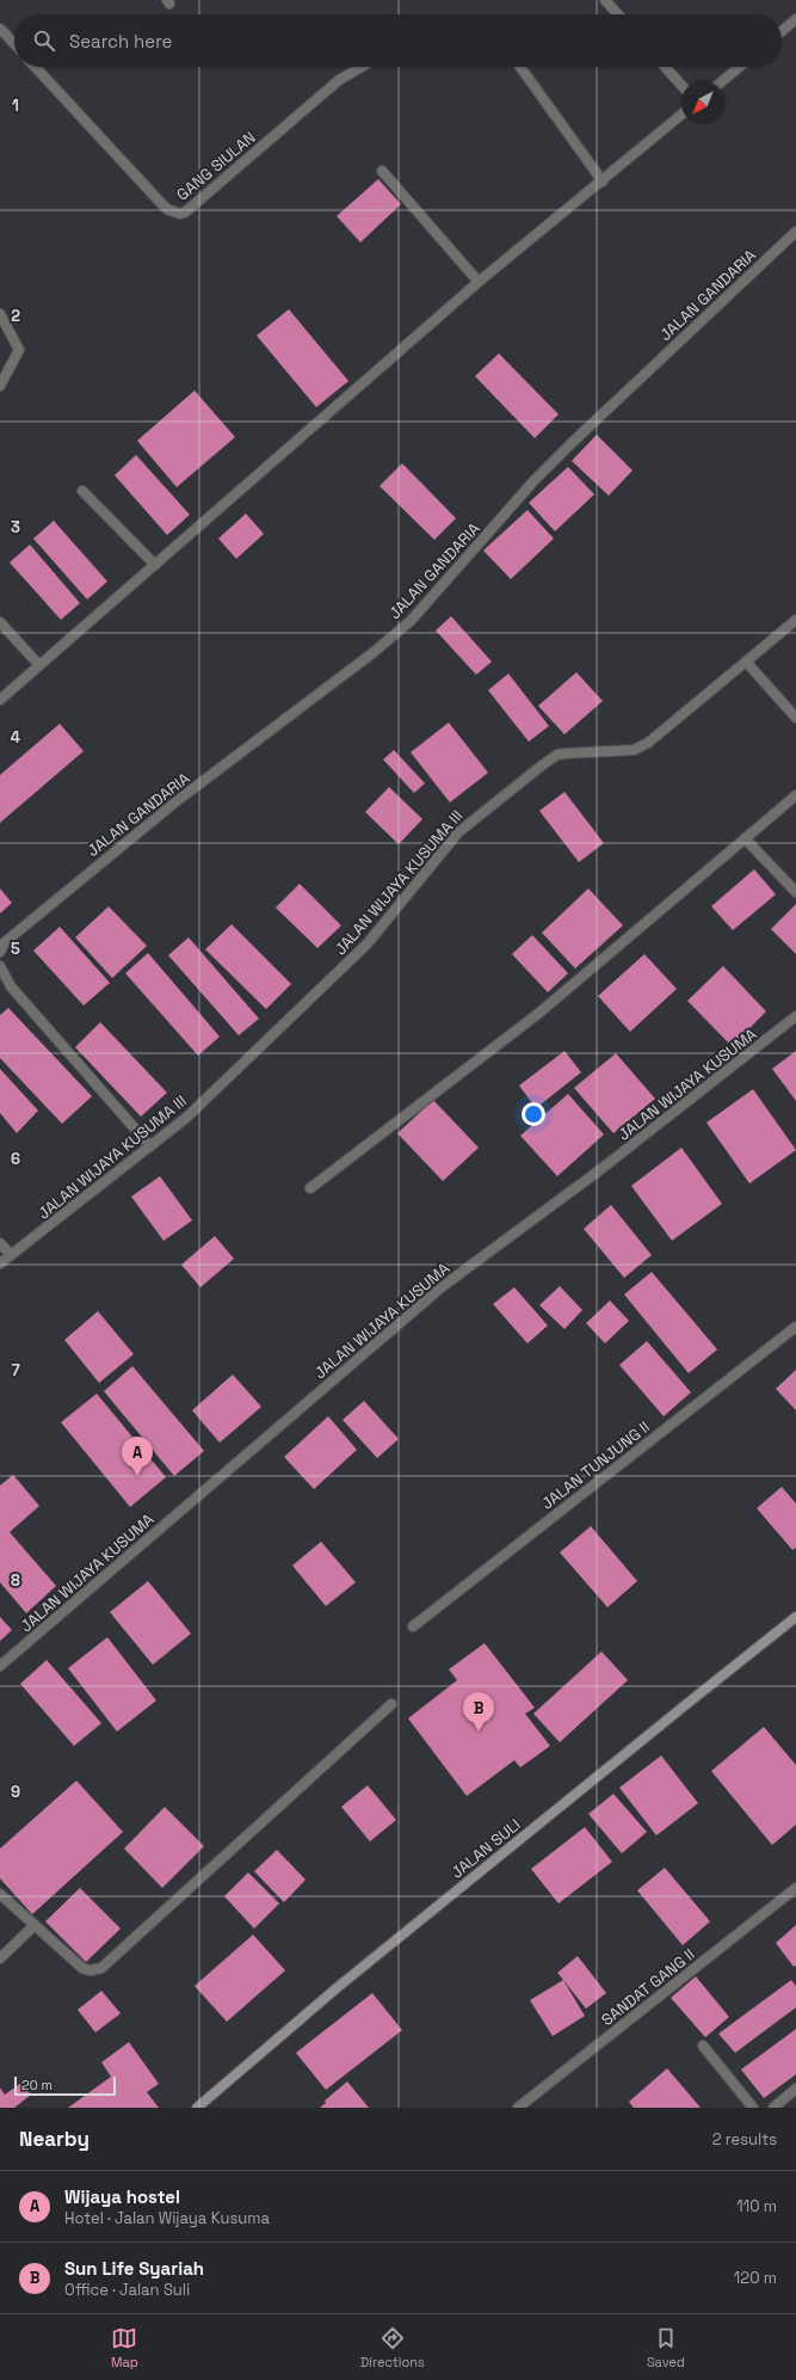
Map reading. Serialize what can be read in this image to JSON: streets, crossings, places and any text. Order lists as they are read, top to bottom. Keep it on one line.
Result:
{"streets":{"main road":["JALAN SULI"],"street":["GANG SIULAN","JALAN GANDARIA","JALAN WIJAYA KUSUMA III","JALAN WIJAYA KUSUMA","JALAN TUNJUNG II","SANDAT GANG II"]},"scale_bar":"20 m","north":"bottom left","page":{"search":"Search here","pins":["A","B"],"scale":"20 m","heading":["Nearby","2 results"],"list":[{"mark":"A","name":"Wijaya hostel","note":"Hotel · Jalan Wijaya Kusuma","value":"110 m"},{"mark":"B","name":"Sun Life Syariah","note":"Office · Jalan Suli","value":"120 m"}],"nav":["Map","Directions","Saved"]},"grid":{"rows":["1","2","3","4","5","6","7","8","9"]}}
